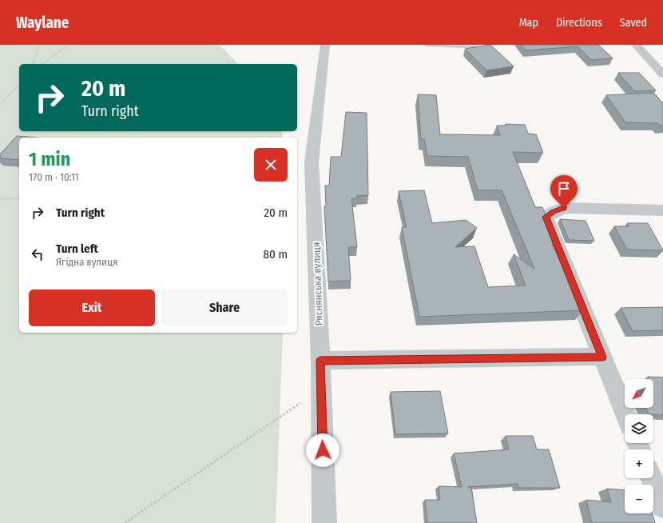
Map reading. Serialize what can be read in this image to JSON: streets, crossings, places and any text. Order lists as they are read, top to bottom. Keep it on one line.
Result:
{"streets":{"street":["Ряснянська вулиця"]},"north":"bottom left","page":{"header":"Waylane","nav":["Map","Directions","Saved"],"turn":["20 m","Turn right"],"heading":["1 min","170 m · 10:11"],"list":[{"name":"Turn right","value":"20 m"},{"name":"Turn left","note":"Ягідна вулиця","value":"80 m"}],"buttons":["Exit","Share"],"map_buttons":["+","−"]}}
